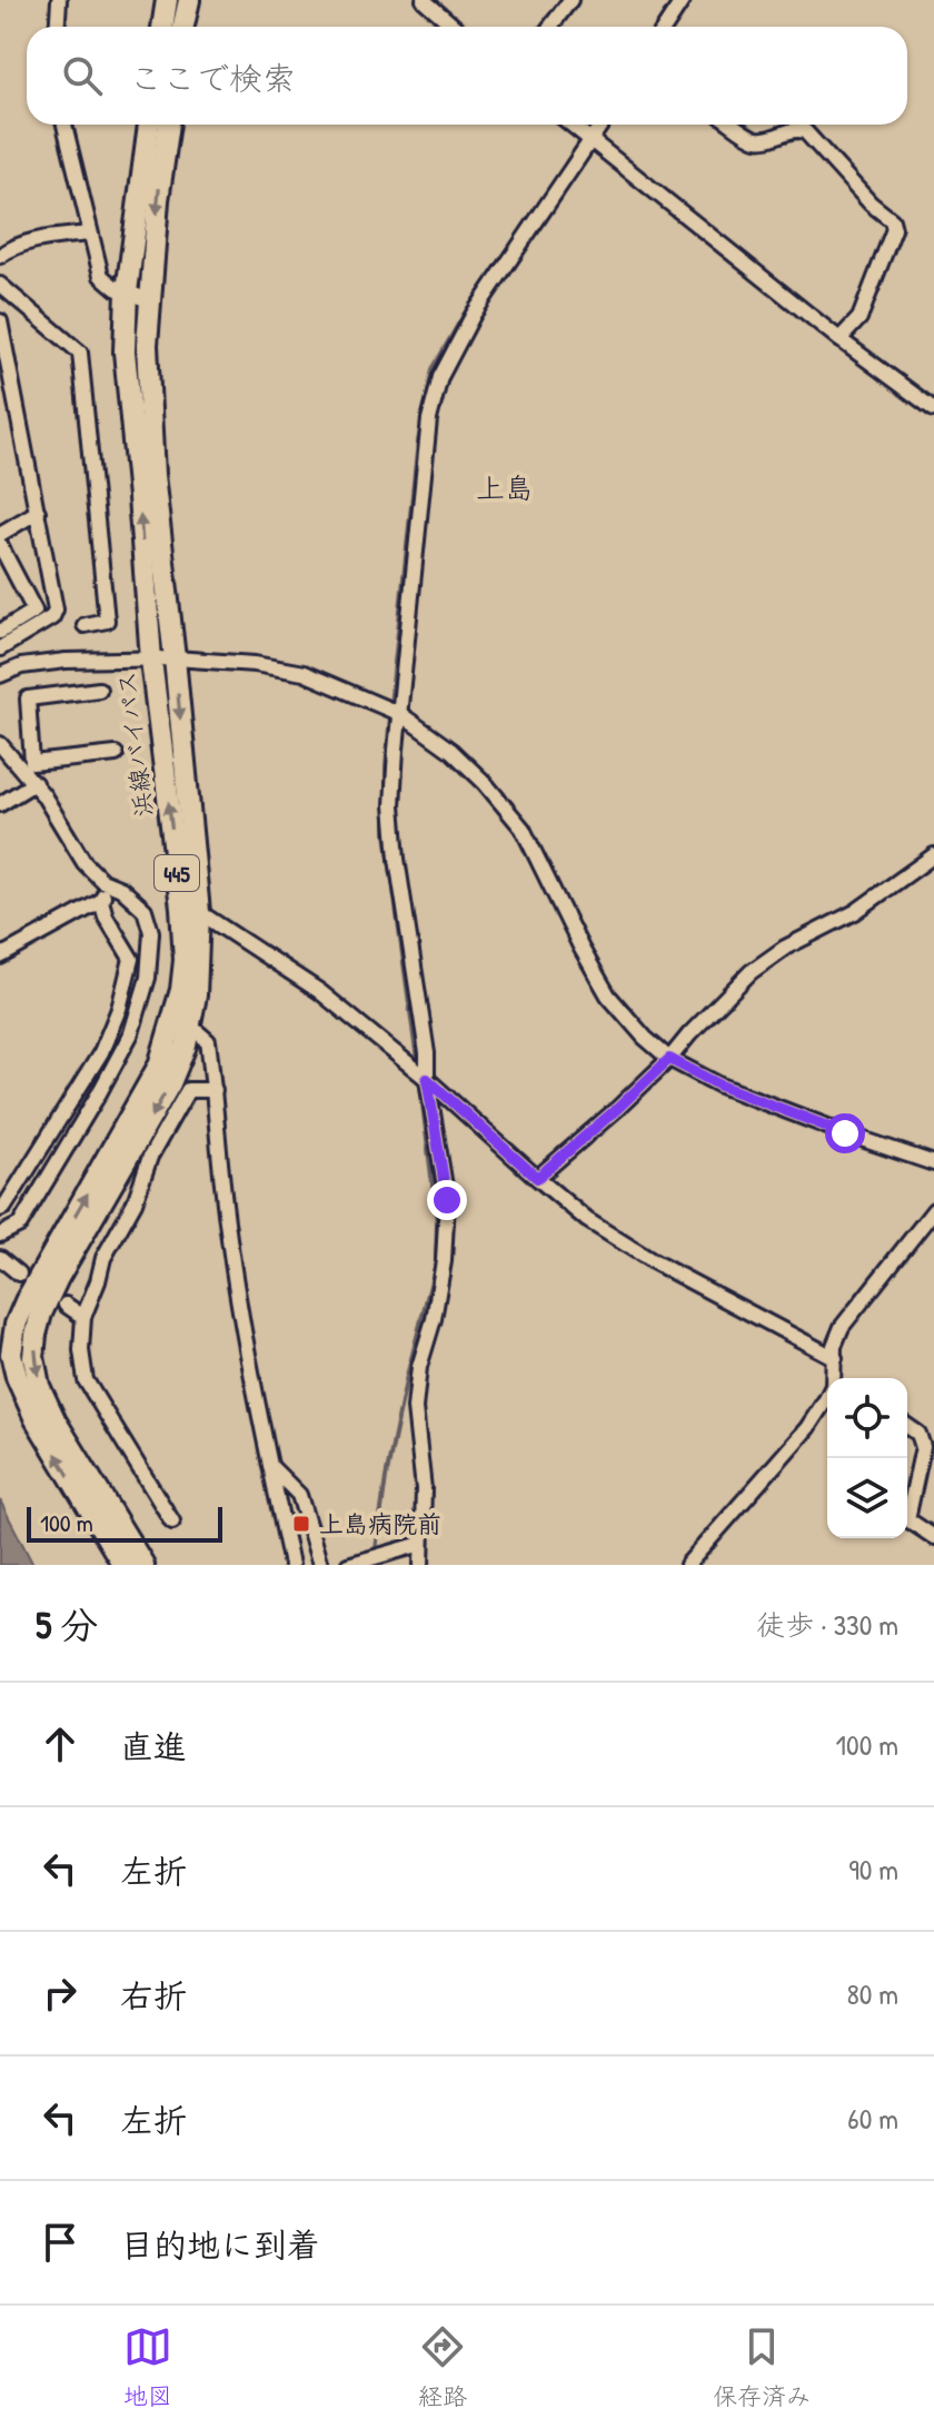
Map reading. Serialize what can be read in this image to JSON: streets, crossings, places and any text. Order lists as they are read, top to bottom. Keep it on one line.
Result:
{"streets":{"highway":["浜線バイパス","445"]},"districts":["上島"],"places":{"transit":["上島病院前"]},"scale_bar":"100 m","page":{"search":"ここで検索","scale":"100 m","heading":["5 分","徒歩 · 330 m"],"list":[["直進","100 m"],["左折","90 m"],["右折","80 m"],["左折","60 m"],"目的地に到着"],"nav":["地図","経路","保存済み"]}}
